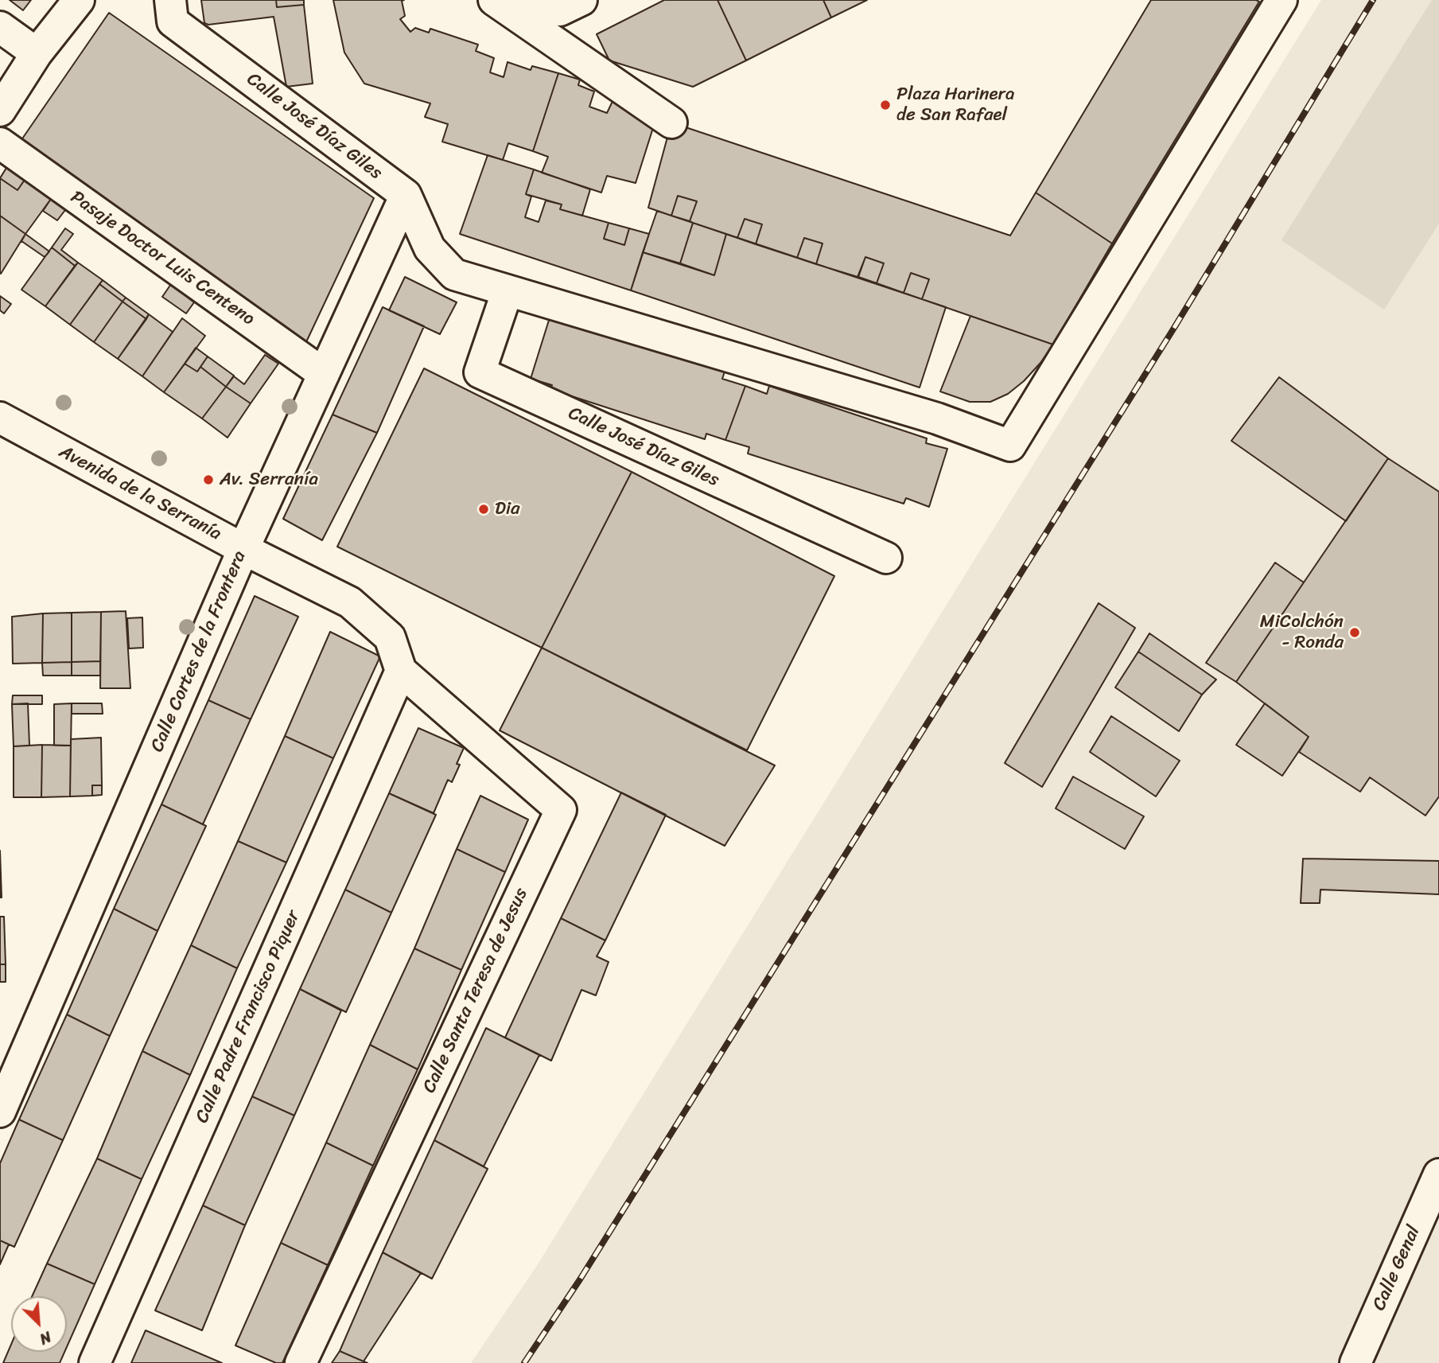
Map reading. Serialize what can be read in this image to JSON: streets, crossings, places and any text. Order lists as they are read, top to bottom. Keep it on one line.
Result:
{"streets":{"street":["Calle José Díaz Giles","Pasaje Doctor Luis Centeno","Avenida de la Serranía","Calle Cortes de la Frontera","Calle Santa Teresa de Jesus","Calle Padre Francisco Piquer","Calle Genal"]},"crossings":[["Calle José Díaz Giles","Calle Cortes de la Frontera"],["Pasaje Doctor Luis Centeno","Calle Cortes de la Frontera"],["Avenida de la Serranía","Calle Cortes de la Frontera"],["Avenida de la Serranía","Calle Santa Teresa de Jesus"],["Avenida de la Serranía","Calle Padre Francisco Piquer"],["Calle Santa Teresa de Jesus","Calle Padre Francisco Piquer"]],"places":["Plaza Harinera de San Rafael","Av. Serranía","Dia","MiColchón - Ronda"],"north":"bottom right"}
